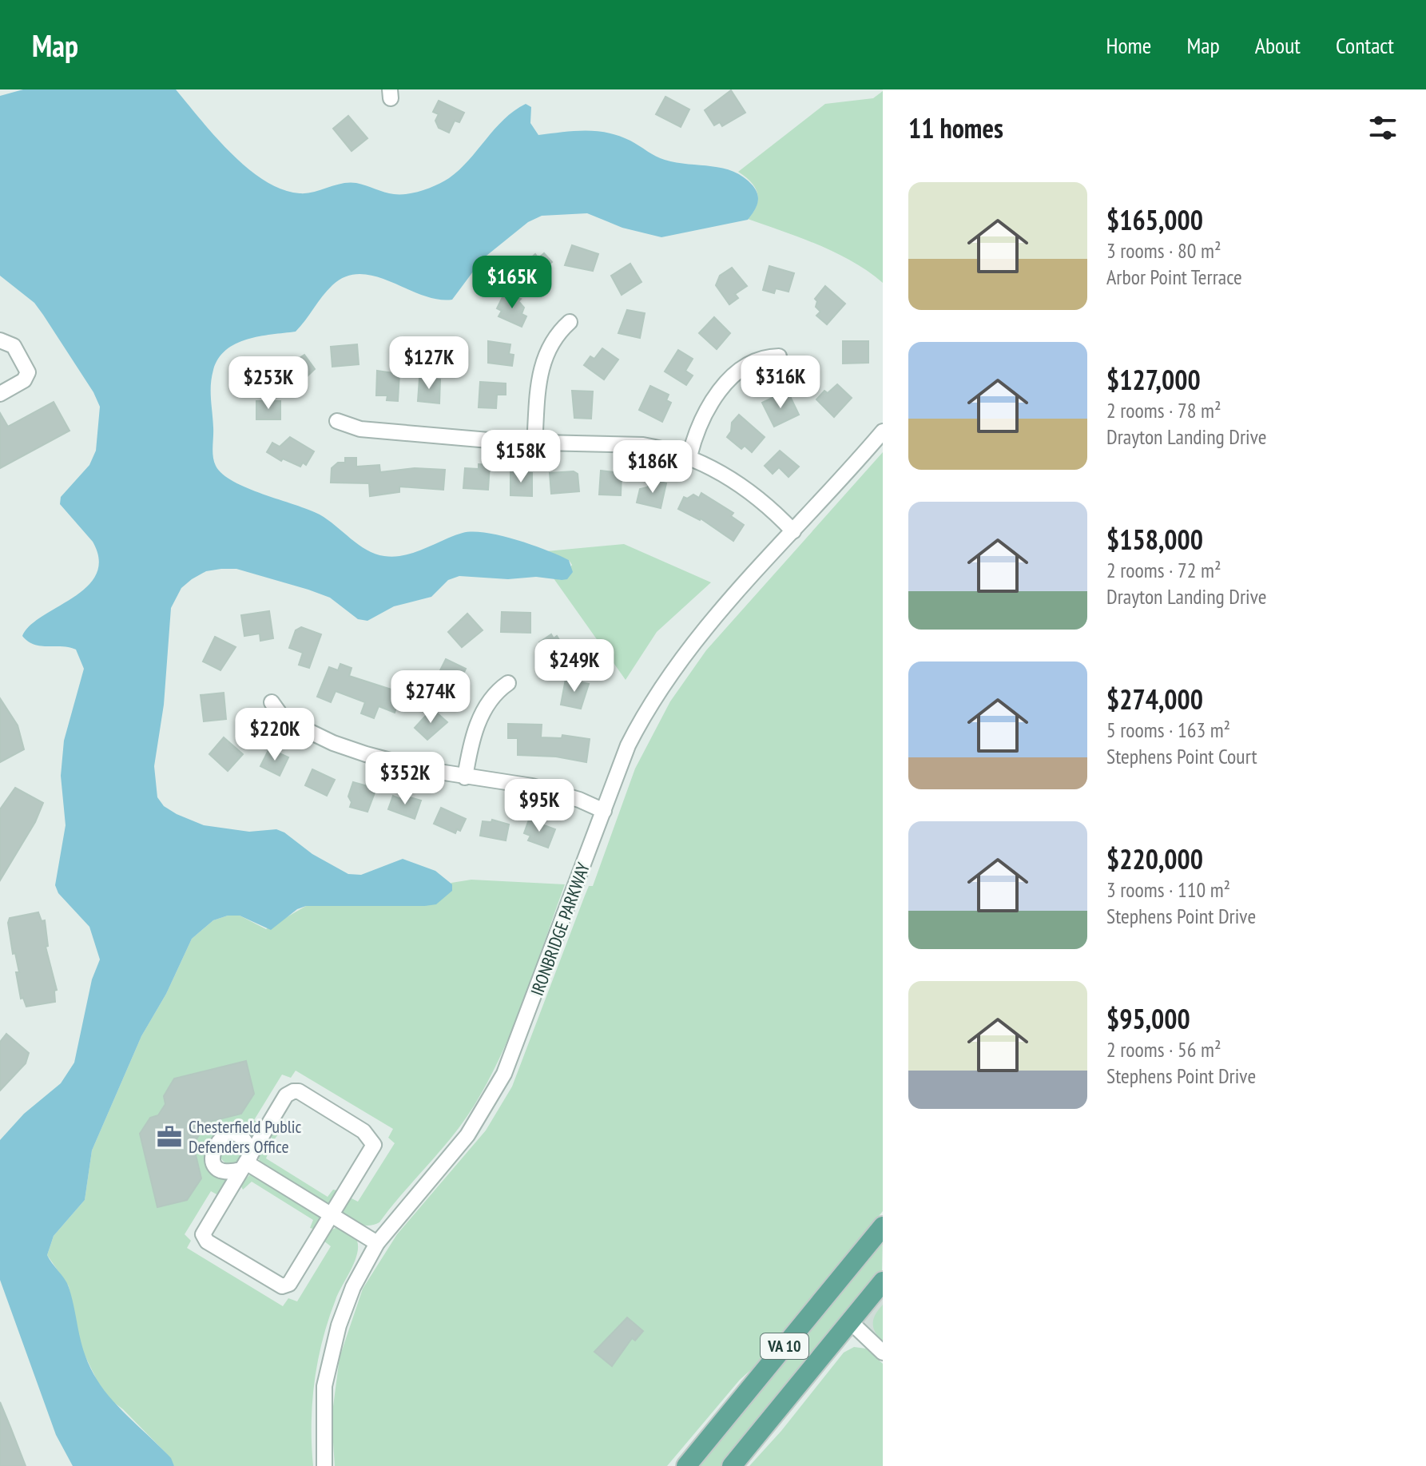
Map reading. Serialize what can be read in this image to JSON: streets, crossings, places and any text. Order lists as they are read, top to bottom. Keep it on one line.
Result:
{"streets":{"main road":["VA 10"],"street":["IRONBRIDGE PARKWAY"]},"places":{"office":["Chesterfield Public Defenders Office"]},"page":{"header":"Map","nav":["Home","Map","About","Contact"],"heading":"11 homes","list":[{"name":"$165,000","note":"3 rooms · 80 m² · Arbor Point Terrace"},{"name":"$127,000","note":"2 rooms · 78 m² · Drayton Landing Drive"},{"name":"$158,000","note":"2 rooms · 72 m² · Drayton Landing Drive"},{"name":"$274,000","note":"5 rooms · 163 m² · Stephens Point Court"},{"name":"$220,000","note":"3 rooms · 110 m² · Stephens Point Drive"},{"name":"$95,000","note":"2 rooms · 56 m² · Stephens Point Drive"}],"price":["$165K","$127K","$316K","$253K","$158K","$186K","$249K","$274K","$220K","$352K","$95K"]}}
